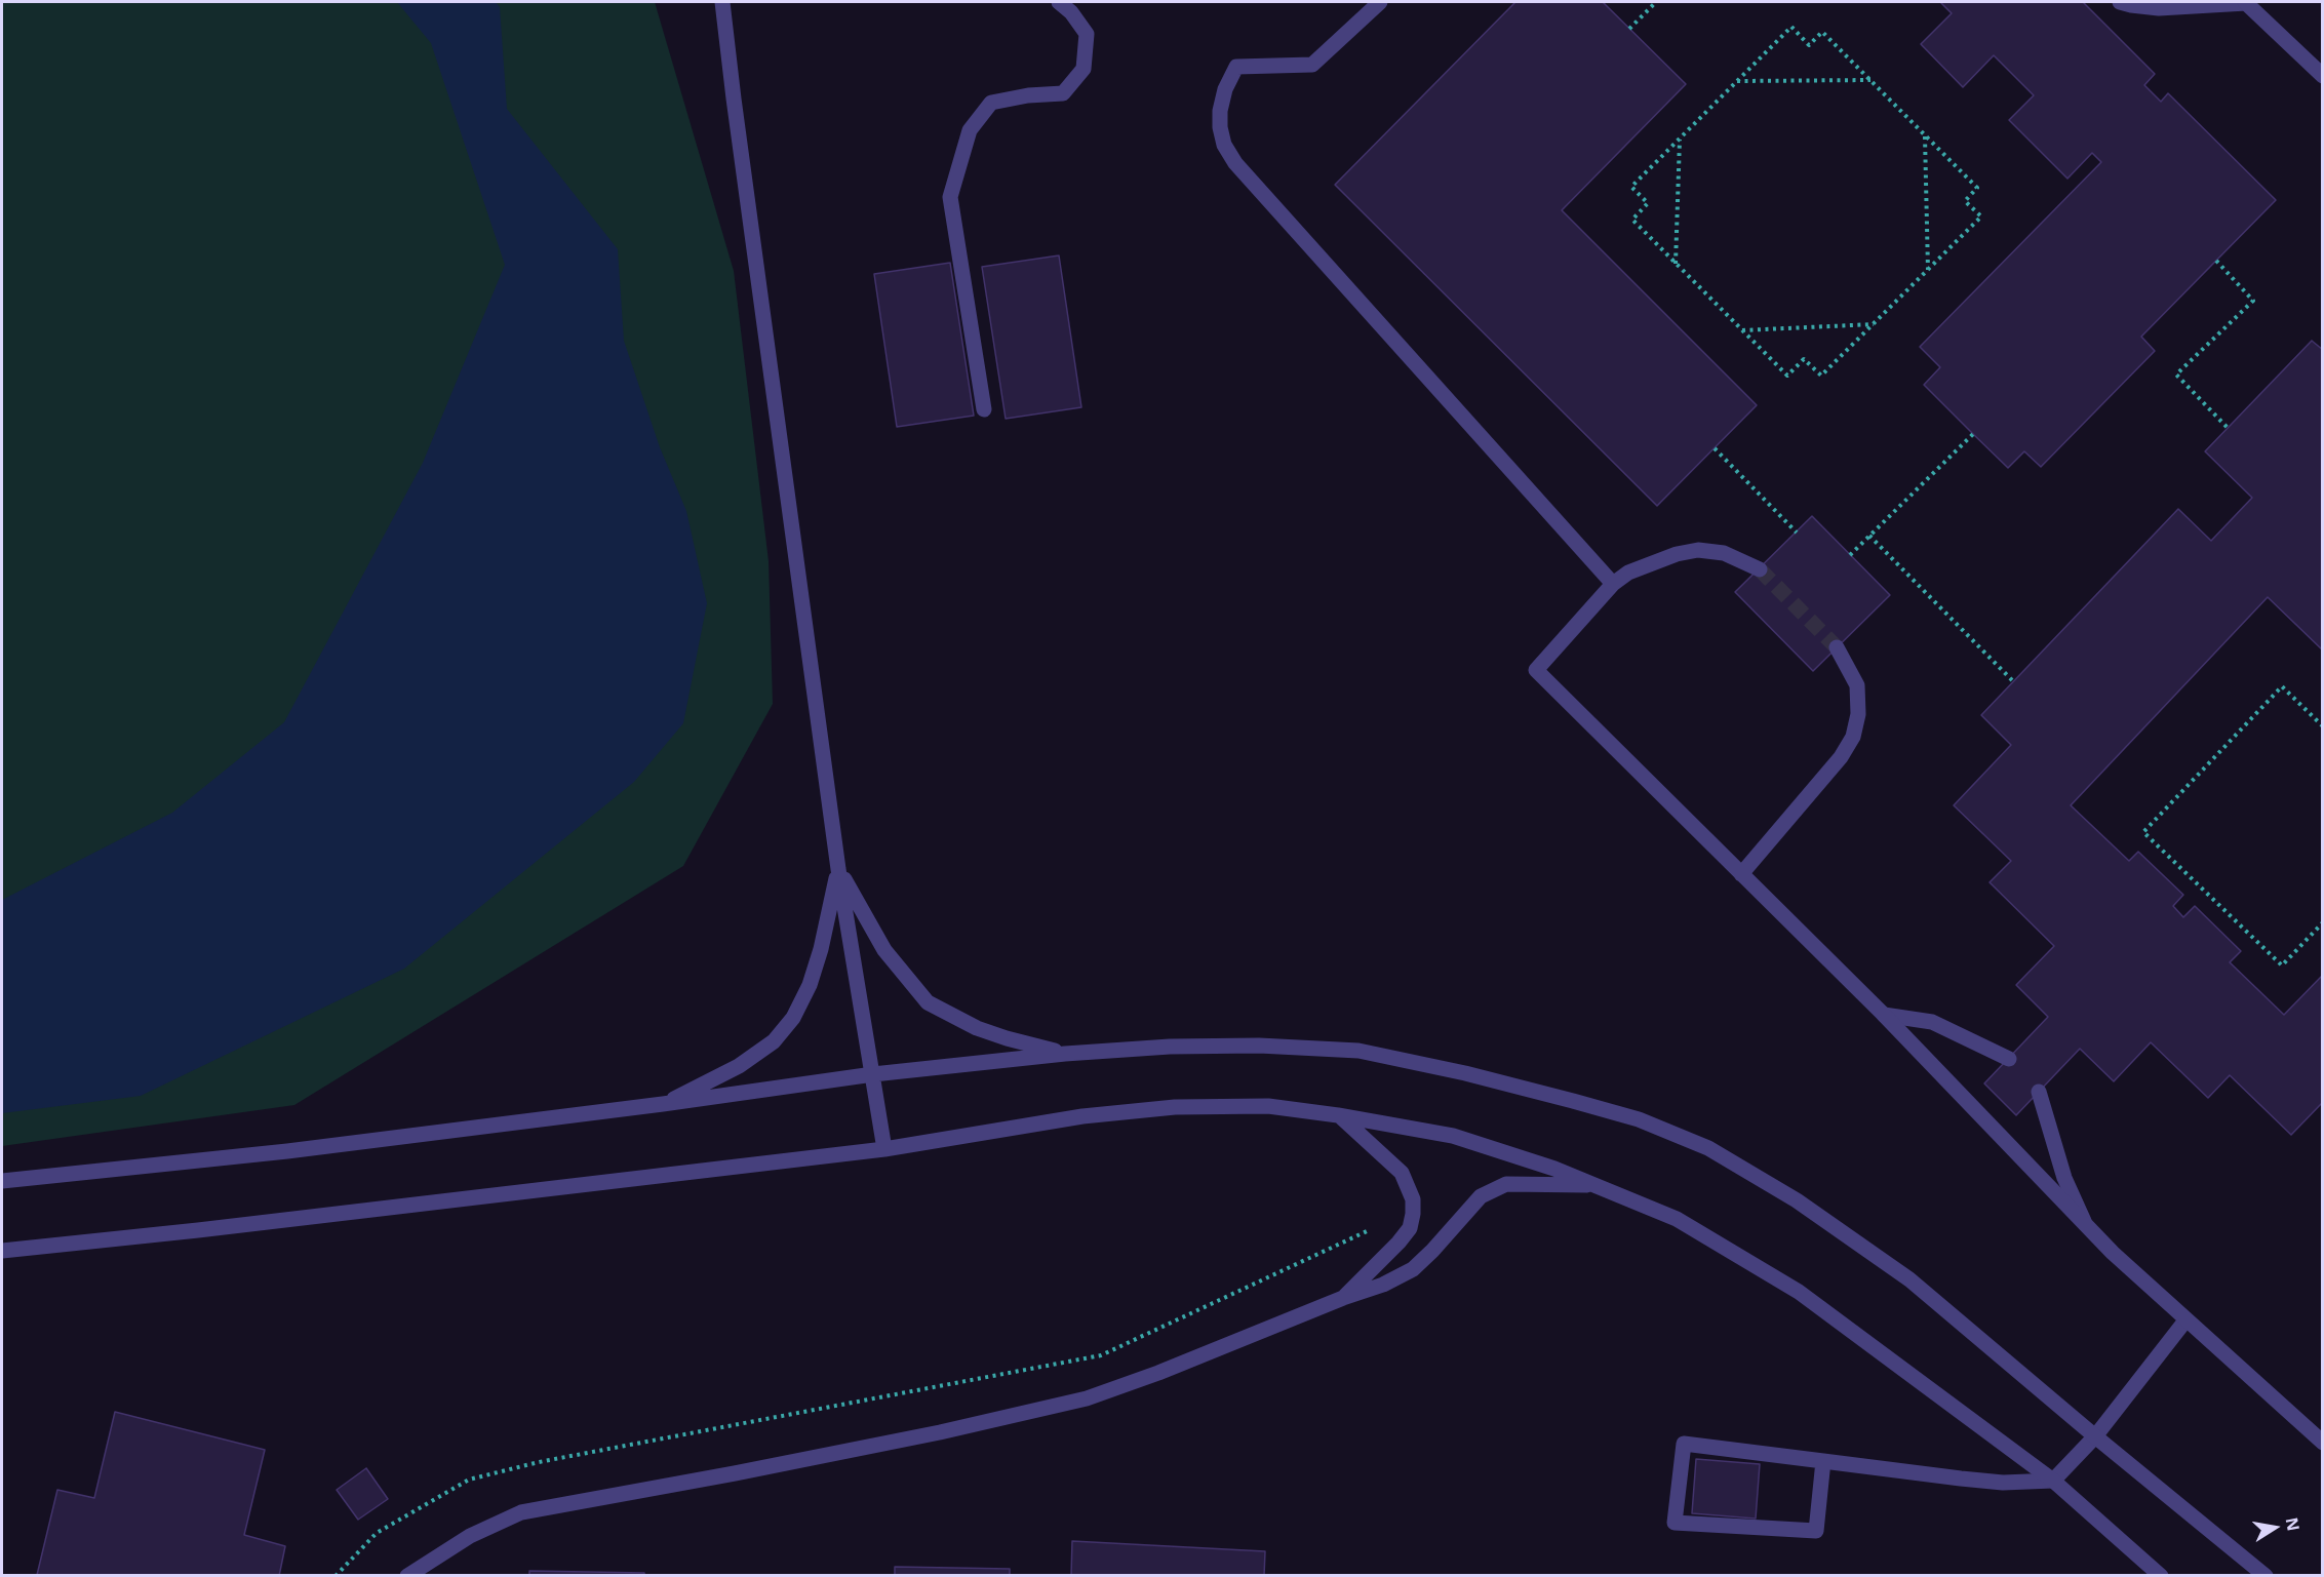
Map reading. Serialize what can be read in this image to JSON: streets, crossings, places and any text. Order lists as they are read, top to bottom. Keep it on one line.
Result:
{"north":"right"}
